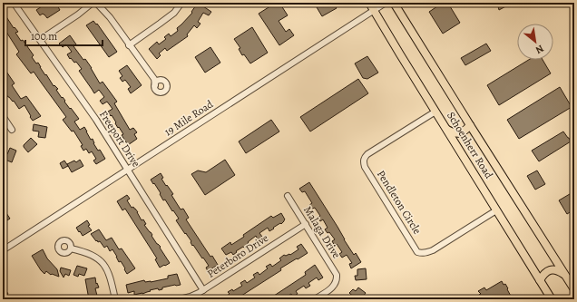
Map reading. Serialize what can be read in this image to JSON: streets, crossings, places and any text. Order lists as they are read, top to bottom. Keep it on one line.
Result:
{"streets":{"main road":["Schoenherr Road"],"street":["19 Mile Road","Freeport Drive","Pendleton Circle","Malaga Drive","Peterboro Drive"]},"crossings":[["19 Mile Road","Freeport Drive"],["19 Mile Road","Schoenherr Road"],["Freeport Drive","Peterboro Drive"],["Schoenherr Road","Pendleton Circle"],["Malaga Drive","Peterboro Drive"]],"scale_bar":"100 m","north":"bottom right"}
